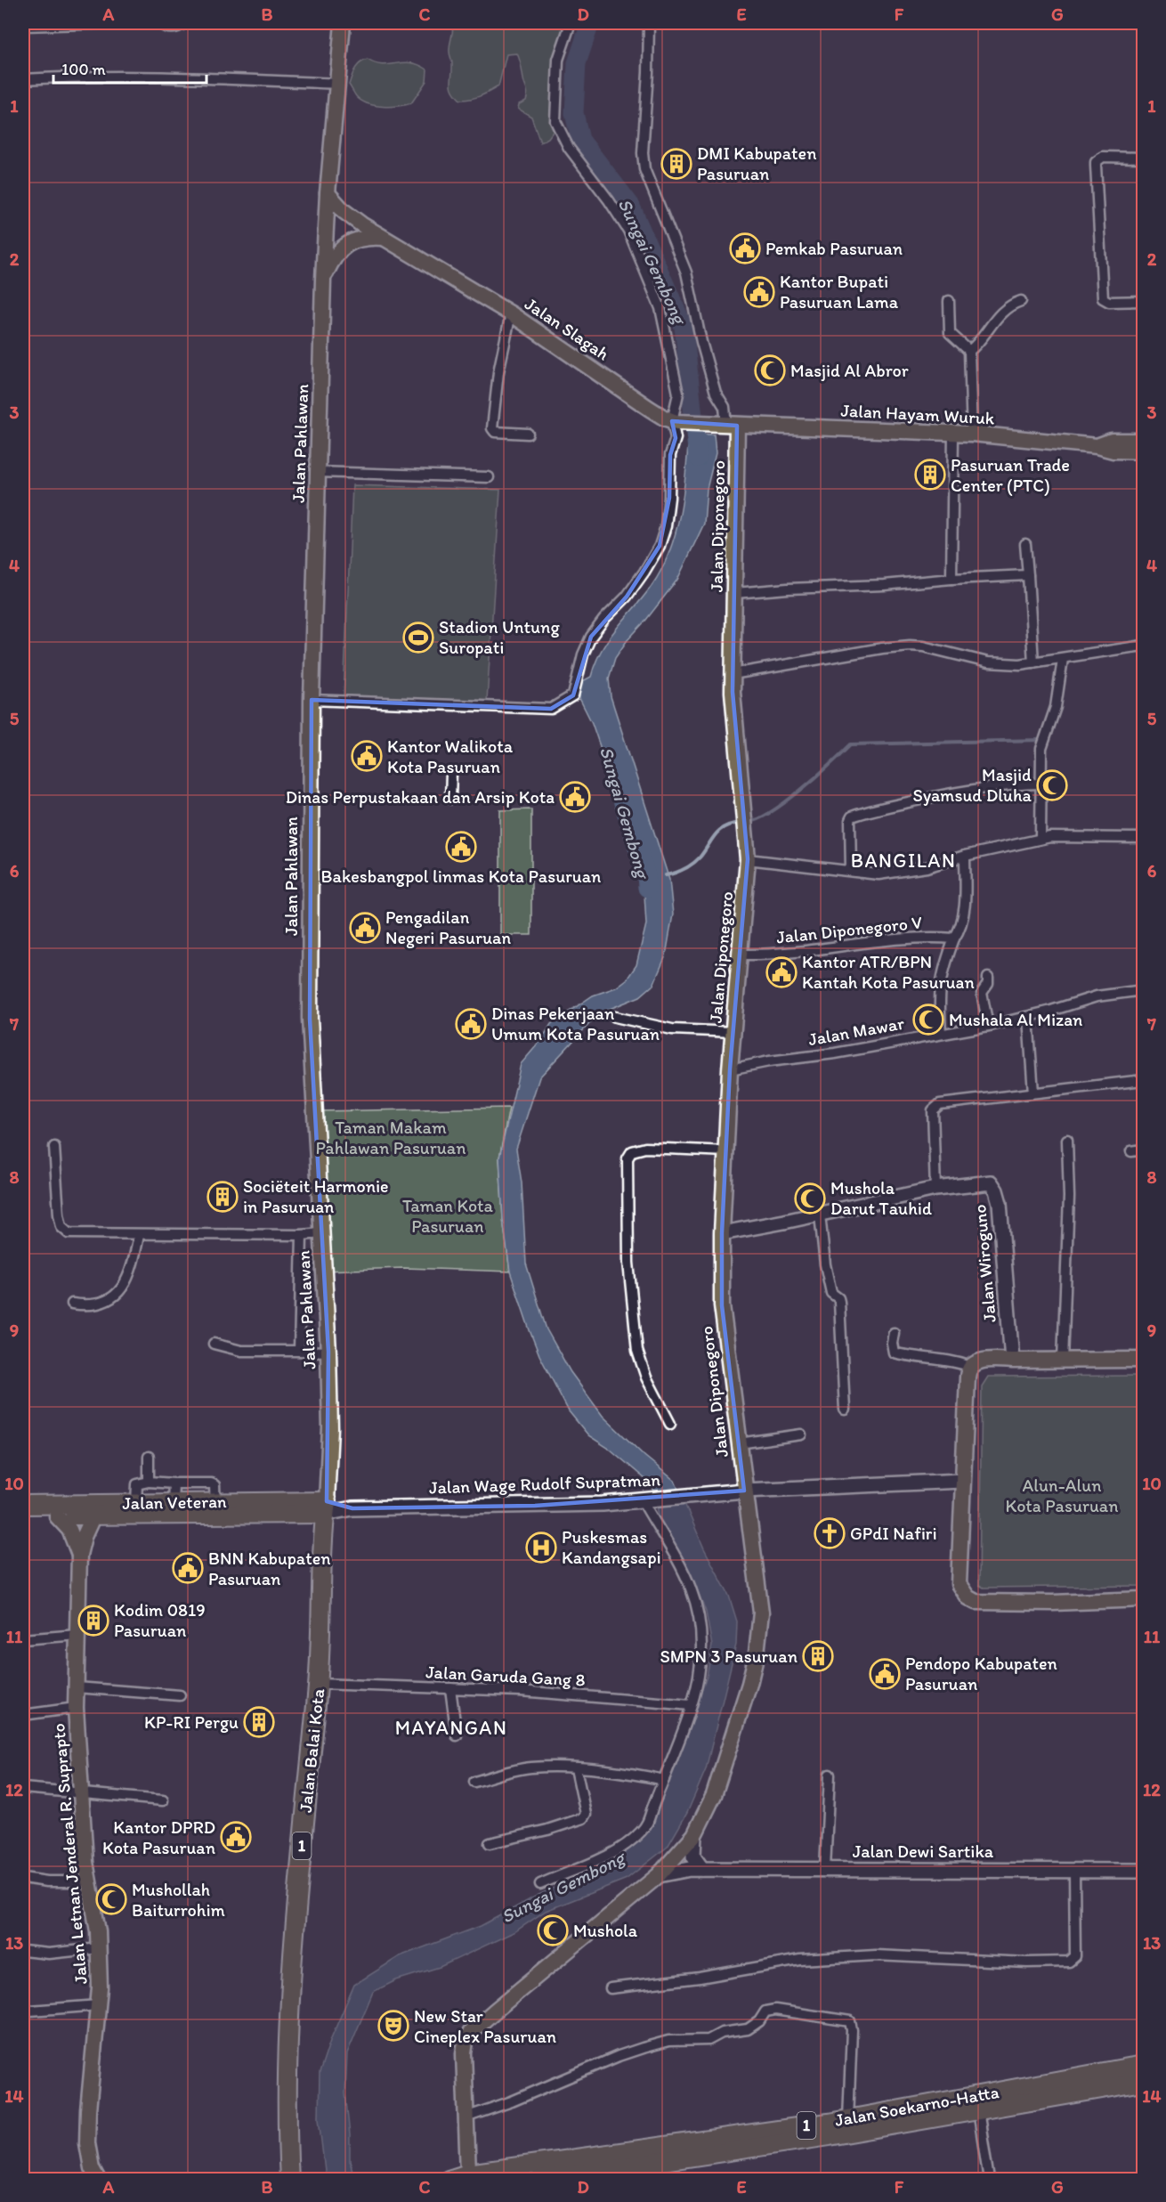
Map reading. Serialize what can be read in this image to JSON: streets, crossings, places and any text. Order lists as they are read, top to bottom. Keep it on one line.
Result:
{"streets":{"highway":["Jalan Veteran","Jalan Balai Kota","1","Jalan Soekarno-Hatta"],"main road":["Jalan Slagah","Jalan Hayam Wuruk","Jalan Pahlawan","Jalan Diponegoro","Jalan Letnan Jenderal R. Suprapto"],"street":["Jalan Diponegoro V","Jalan Mawar","Jalan Wiroguno","Jalan Wage Rudolf Supratman","Jalan Garuda Gang 8","Jalan Dewi Sartika"]},"crossings":[["Jalan Slagah","Jalan Hayam Wuruk"],["Jalan Slagah","Jalan Pahlawan"],["Jalan Slagah","Jalan Diponegoro"],["Jalan Hayam Wuruk","Jalan Diponegoro"],["Jalan Pahlawan","Jalan Wage Rudolf Supratman"],["Jalan Pahlawan","Jalan Veteran"],["Jalan Pahlawan","Jalan Balai Kota"],["Jalan Diponegoro","Jalan Diponegoro V"],["Jalan Diponegoro","Jalan Mawar"],["Jalan Diponegoro","Jalan Wiroguno"],["Jalan Diponegoro","Jalan Wage Rudolf Supratman"],["Jalan Diponegoro","1"],["Jalan Diponegoro","Jalan Dewi Sartika"],["Jalan Diponegoro","Jalan Soekarno-Hatta"],["Jalan Wage Rudolf Supratman","Jalan Veteran"],["Jalan Wage Rudolf Supratman","Jalan Balai Kota"],["Jalan Veteran","Jalan Balai Kota"],["Jalan Garuda Gang 8","Jalan Balai Kota"],["1","Jalan Soekarno-Hatta"]],"districts":["BANGILAN","MAYANGAN"],"water":["Sungai Gembong"],"parks":["Taman Makam Pahlawan Pasuruan","Taman Kota Pasuruan","Alun-Alun Kota Pasuruan"],"places":{"building":["DMI Kabupaten Pasuruan","Pasuruan Trade Center (PTC)","Sociëteit Harmonie in Pasuruan","Kodim 0819 Pasuruan","SMPN 3 Pasuruan","KP-RI Pergu"],"public building":["Pemkab Pasuruan","Kantor Bupati Pasuruan Lama","Kantor Walikota Kota Pasuruan","Dinas Perpustakaan dan Arsip Kota","Bakesbangpol linmas Kota Pasuruan","Pengadilan Negeri Pasuruan","Kantor ATR/BPN Kantah Kota Pasuruan","Dinas Pekerjaan Umum Kota Pasuruan","BNN Kabupaten Pasuruan","Pendopo Kabupaten Pasuruan","Kantor DPRD Kota Pasuruan"],"mosque":["Masjid Al Abror","Masjid Syamsud Dluha","Mushala Al Mizan","Mushola Darut Tauhid","Mushollah Baiturrohim","Mushola"],"sports":["Stadion Untung Suropati"],"church":["GPdI Nafiri"],"hospital":["Puskesmas Kandangsapi"],"theatre":["New Star Cineplex Pasuruan"]},"scale_bar":"100 m","grid":{"columns":["A","B","C","D","E","F","G"],"rows":["1","2","3","4","5","6","7","8","9","10","11","12","13","14"]}}
